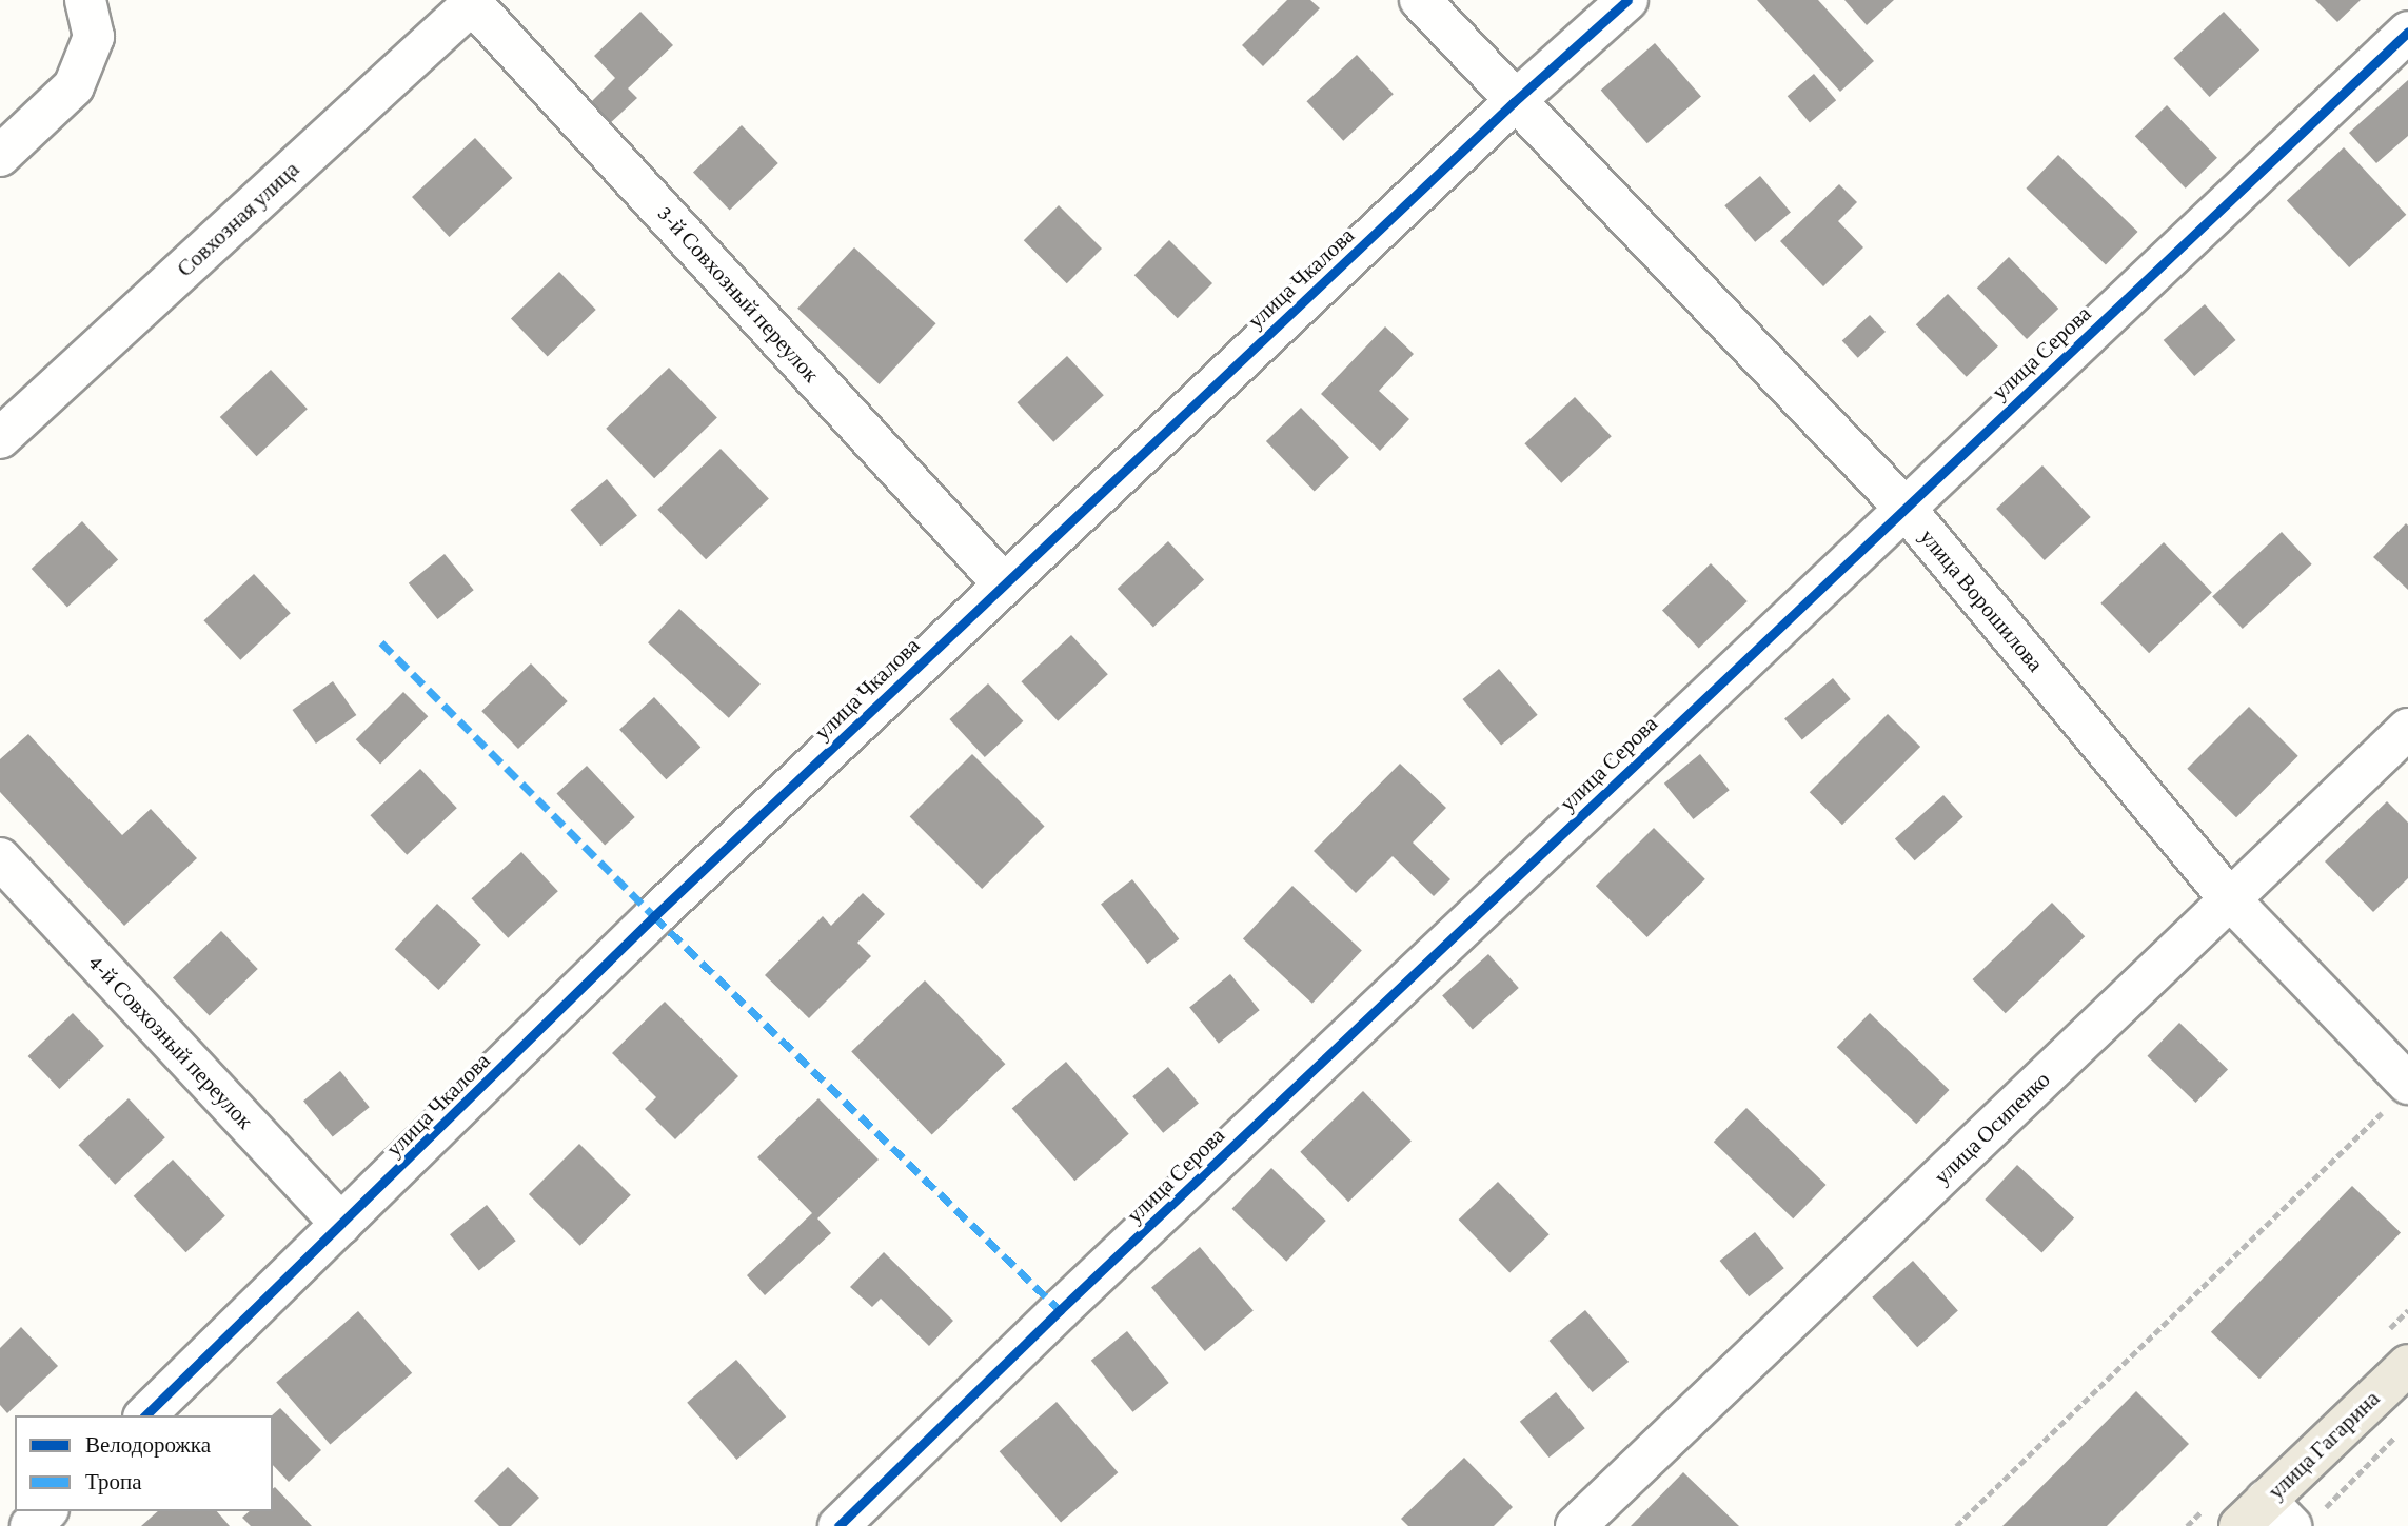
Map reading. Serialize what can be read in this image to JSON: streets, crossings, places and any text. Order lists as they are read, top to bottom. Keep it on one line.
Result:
{"streets":{"main road":["улица Гагарина"],"street":["Совхозная улица","улица Чкалова","3-й Совхозный переулок","улица Серова","улица Ворошилова","4-й Совхозный переулок","улица Осипенко"]},"crossings":[["Совхозная улица","3-й Совхозный переулок"],["улица Чкалова","3-й Совхозный переулок"],["улица Чкалова","улица Ворошилова"],["улица Чкалова","4-й Совхозный переулок"],["улица Серова","улица Ворошилова"],["улица Ворошилова","улица Осипенко"]],"legend":["Велодорожка","Тропа"]}
